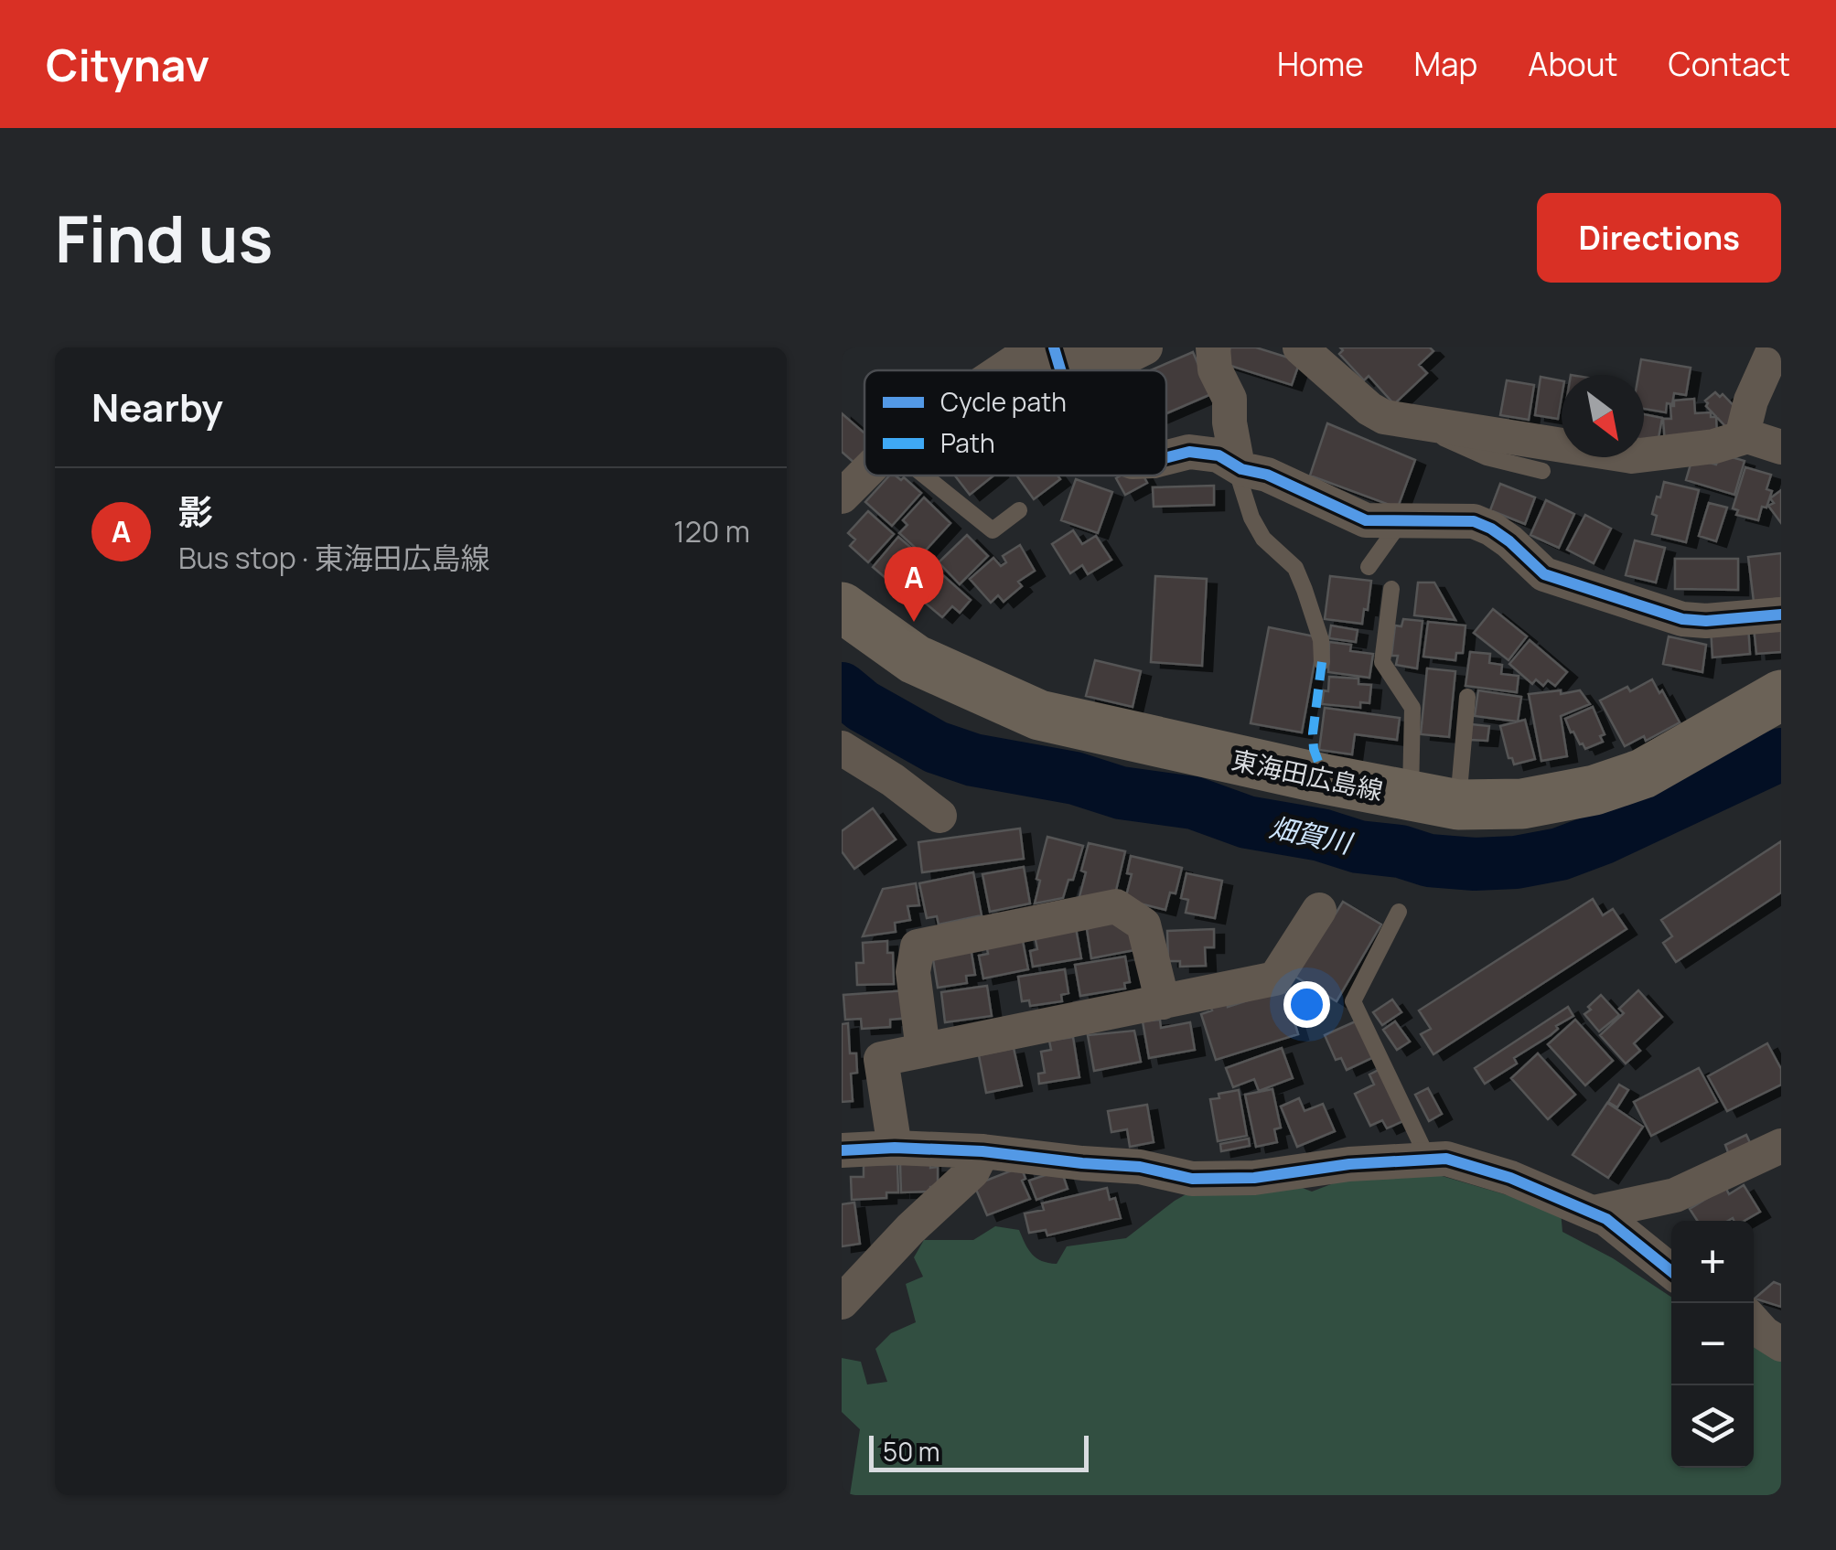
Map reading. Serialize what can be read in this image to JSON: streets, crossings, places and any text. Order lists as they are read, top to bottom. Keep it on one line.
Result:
{"streets":{"main road":["東海田広島線"]},"water":["畑賀川"],"legend":["Cycle path","Path"],"scale_bar":"50 m","north":"bottom right","page":{"header":"Citynav","nav":["Home","Map","About","Contact"],"buttons":"Directions","title":"Find us","heading":"Nearby","list":[{"mark":"A","name":"影","note":"Bus stop · 東海田広島線","value":"120 m"}],"pins":"A","map_buttons":["+","−"],"scale":"50 m"}}
